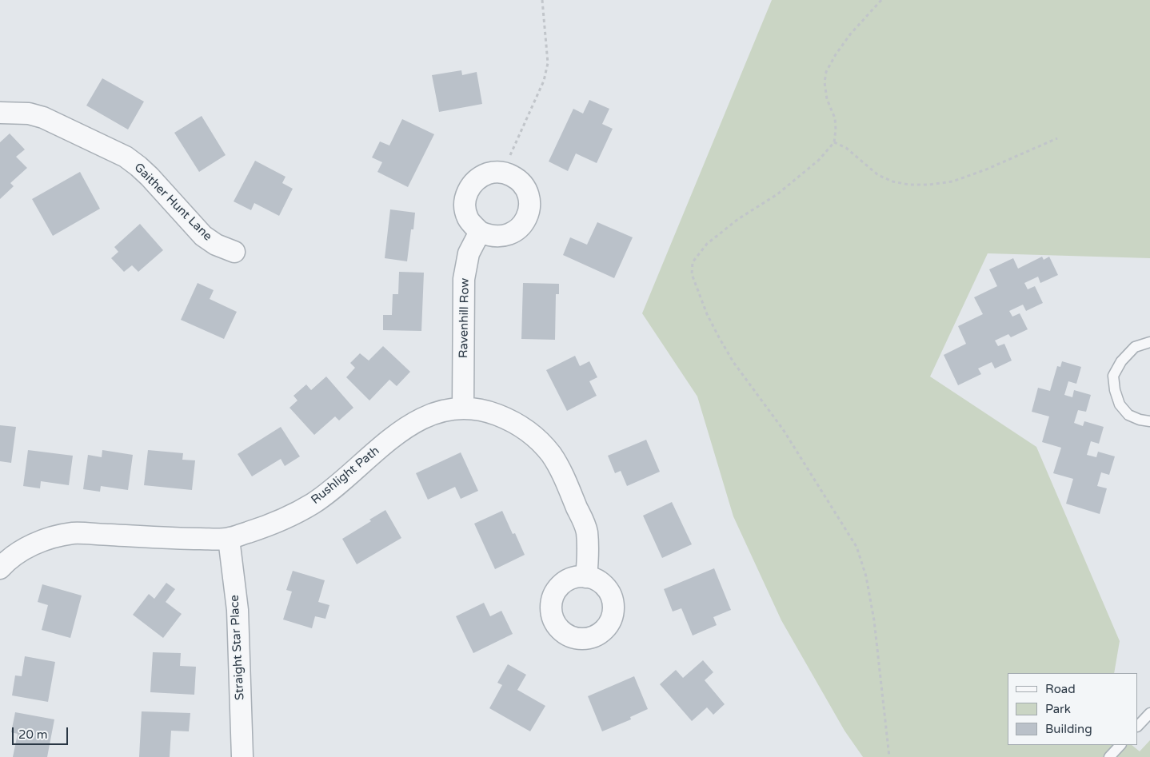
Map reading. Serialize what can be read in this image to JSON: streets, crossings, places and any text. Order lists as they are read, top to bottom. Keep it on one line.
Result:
{"streets":{"street":["Gaither Hunt Lane","Ravenhill Row","Rushlight Path","Straight Star Place"]},"crossings":[["Ravenhill Row","Rushlight Path"],["Rushlight Path","Straight Star Place"]],"legend":["Road","Park","Building"],"scale_bar":"20 m"}
